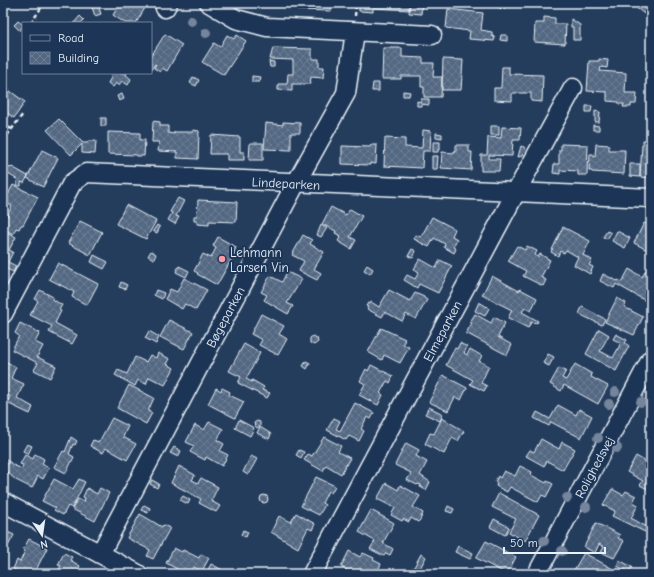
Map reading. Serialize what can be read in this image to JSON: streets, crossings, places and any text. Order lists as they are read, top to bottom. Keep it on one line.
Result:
{"streets":{"street":["Lindeparken","Bøgeparken","Elmeparken","Rolighedsvej"]},"crossings":[["Lindeparken","Bøgeparken"],["Lindeparken","Elmeparken"]],"places":["Lehmann Larsen Vin"],"legend":["Road","Building"],"scale_bar":"50 m","north":"bottom"}
